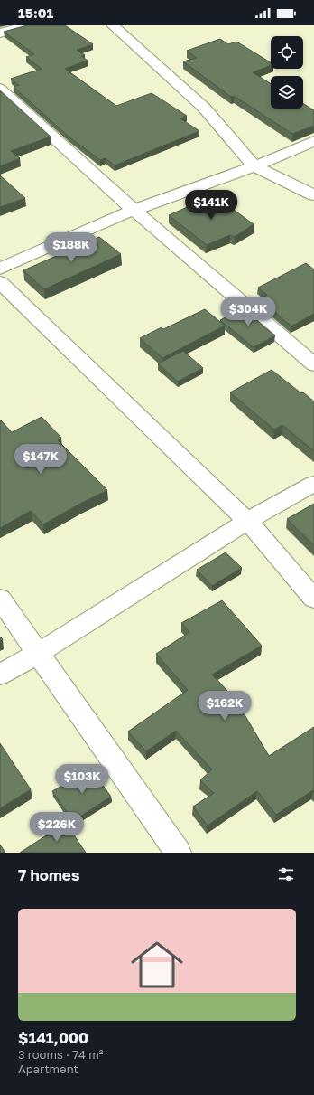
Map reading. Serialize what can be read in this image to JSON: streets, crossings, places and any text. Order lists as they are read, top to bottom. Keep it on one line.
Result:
{"page":{"status":"15:01","price":["$141K","$188K","$304K","$147K","$162K","$103K","$226K"],"heading":"7 homes","list":[{"name":"$141,000","note":"3 rooms · 74 m² · Apartment"}]}}
